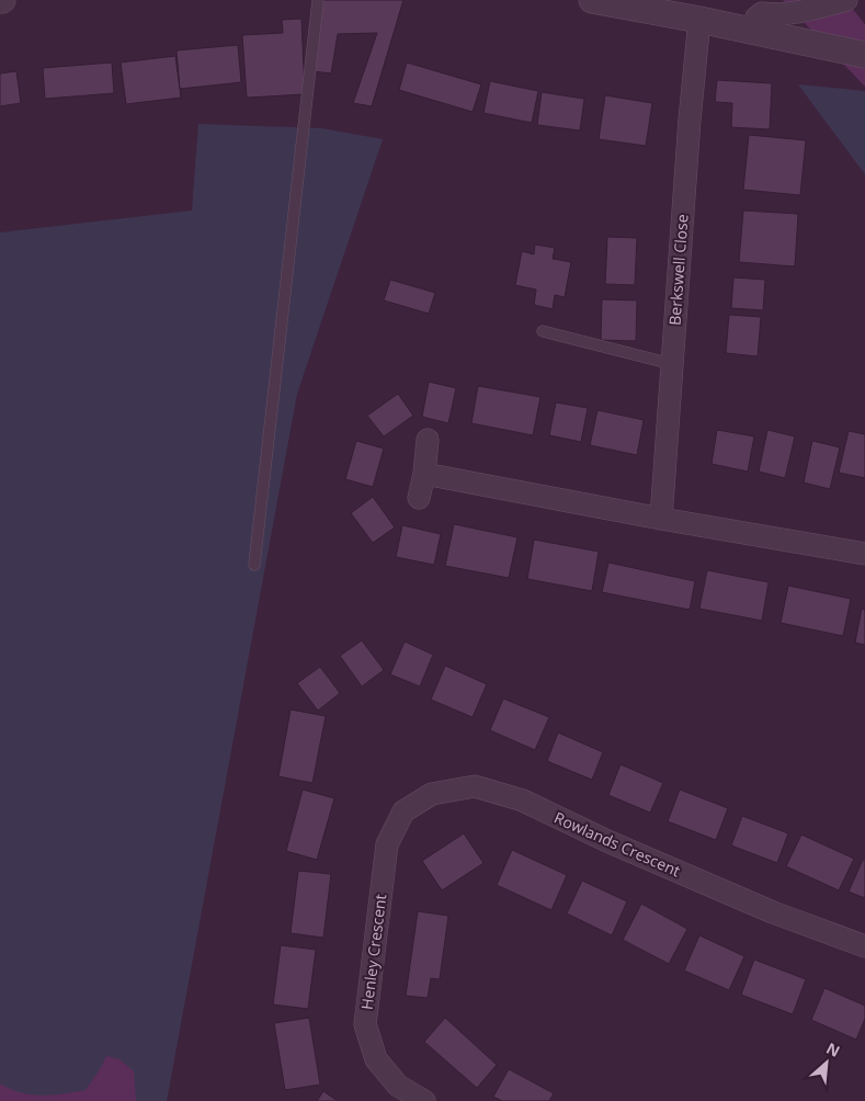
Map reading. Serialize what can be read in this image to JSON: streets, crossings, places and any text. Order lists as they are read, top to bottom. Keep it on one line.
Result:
{"streets":{"street":["Berkswell Close","Rowlands Crescent","Henley Crescent"]},"crossings":[["Rowlands Crescent","Henley Crescent"]],"north":"top right"}
